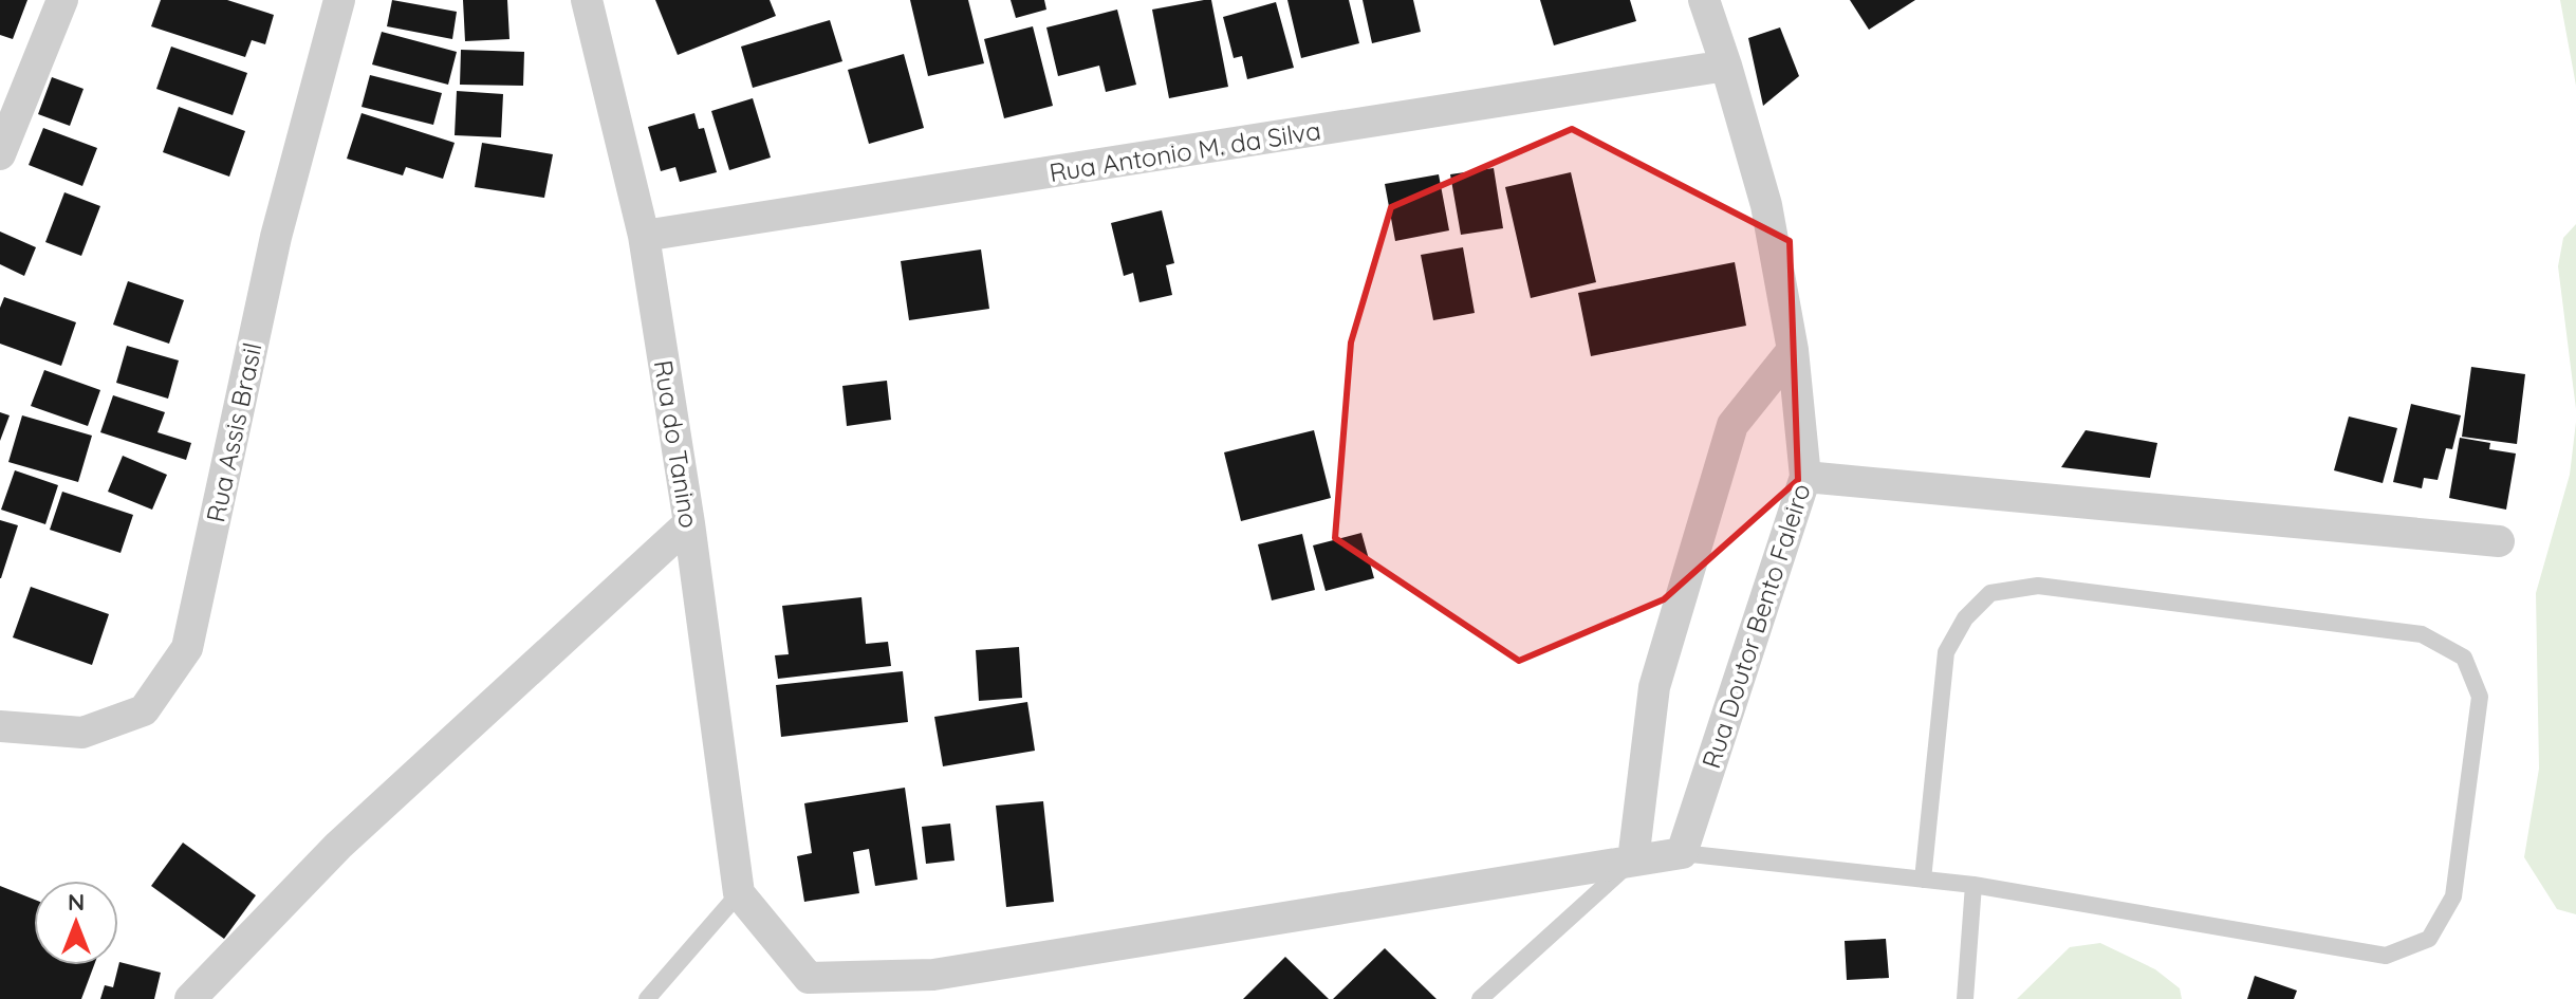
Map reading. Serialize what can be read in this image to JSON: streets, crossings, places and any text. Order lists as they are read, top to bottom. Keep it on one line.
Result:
{"streets":{"street":["Rua Antonio M. da Silva","Rua Assis Brasil","Rua do Tanino","Rua Doutor Bento Faleiro"]},"crossings":[["Rua Antonio M. da Silva","Rua do Tanino"],["Rua Antonio M. da Silva","Rua Doutor Bento Faleiro"]],"north":"top"}
